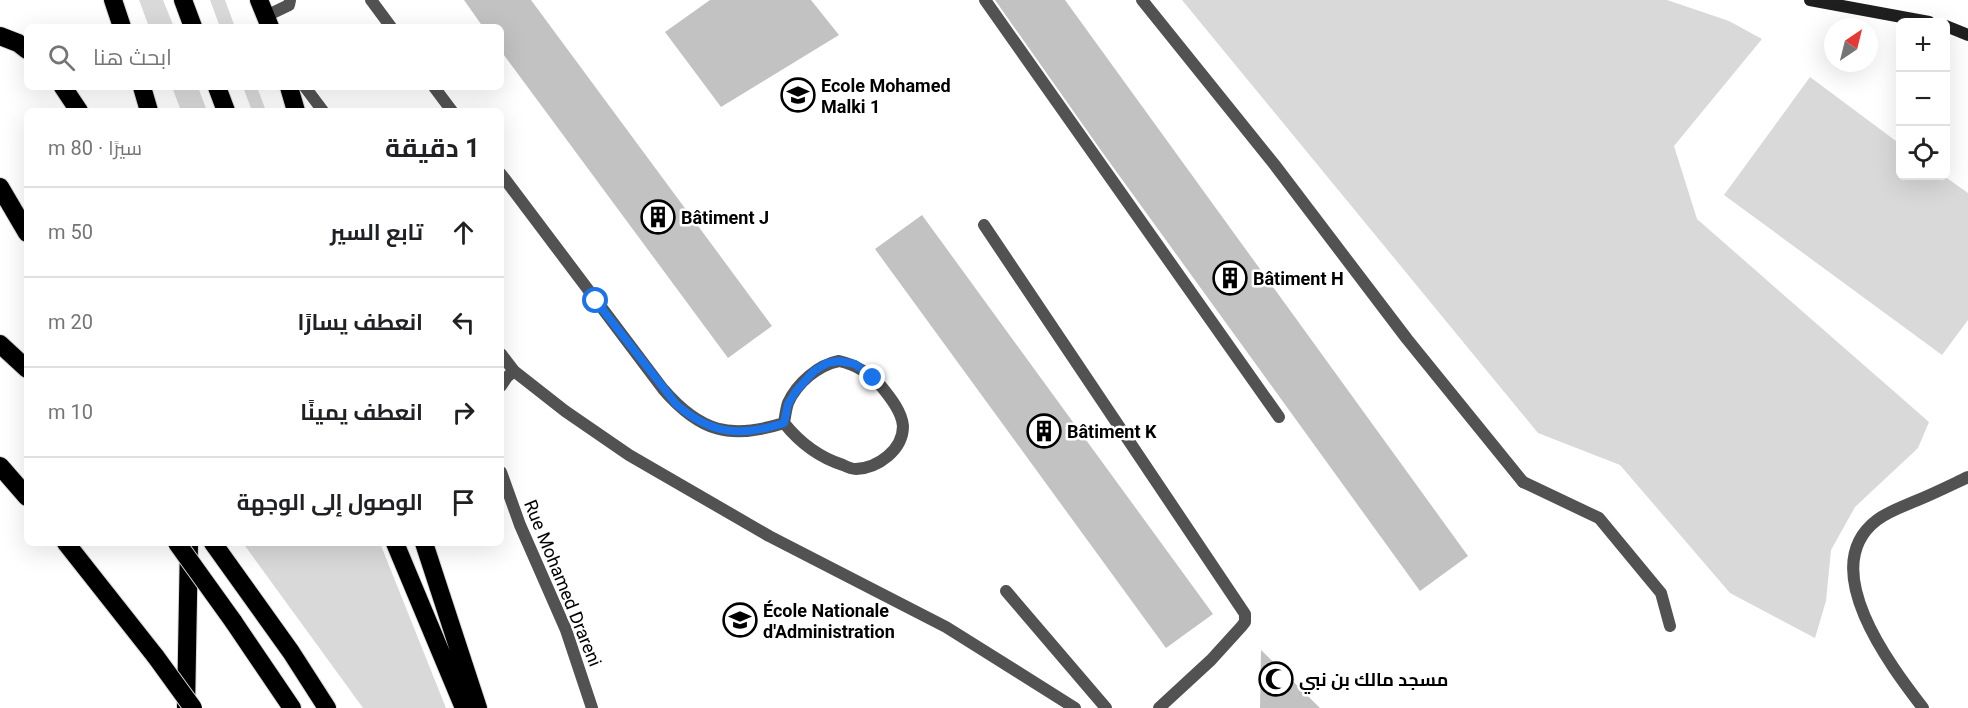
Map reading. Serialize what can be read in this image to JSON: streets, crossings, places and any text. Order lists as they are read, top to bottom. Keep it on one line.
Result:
{"streets":{"street":["Rue Mohamed Drareni"]},"places":{"school or university":["Ecole Mohamed Malki 1","École Nationale d'Administration"],"building":["Bâtiment J","Bâtiment H","Bâtiment K"],"mosque":["مسجد مالك بن نبي"]},"north":"top right","page":{"map_buttons":["+","−"],"search":"ابحث هنا","heading":["1 دقيقة","سيرًا · 80 m"],"list":[["تابع السير","50 m"],["انعطف يسارًا","20 m"],["انعطف يمينًا","10 m"],"الوصول إلى الوجهة"]}}
